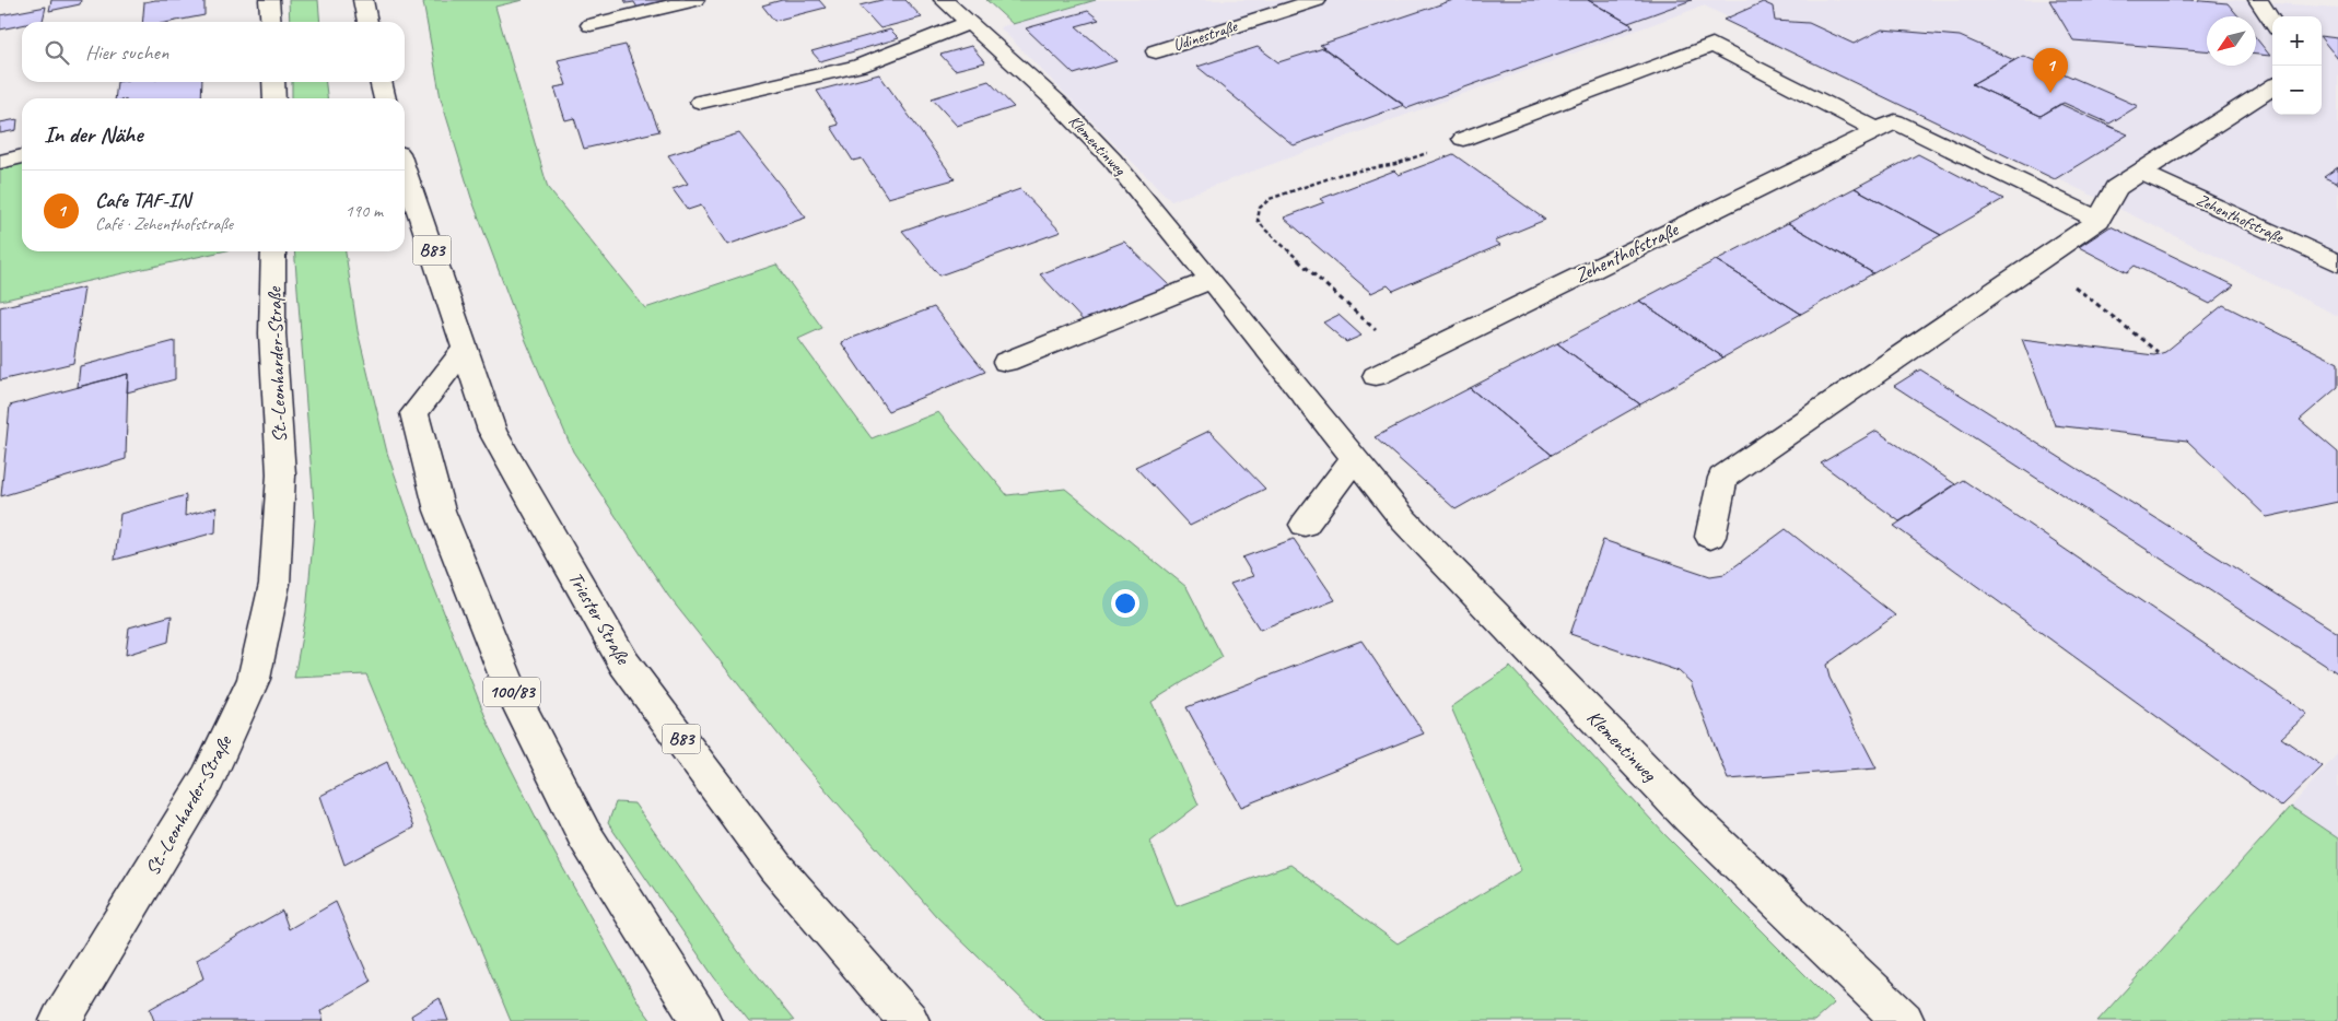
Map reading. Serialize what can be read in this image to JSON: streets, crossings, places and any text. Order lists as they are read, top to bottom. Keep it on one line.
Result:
{"streets":{"street":["Udinestraße","Klementinweg","Zehenthofstraße","B83","St.-Leonharder-Straße","Triester Straße","100/83"]},"crossings":[["Triester Straße","100/83"]],"north":"bottom left","page":{"map_buttons":["+","−"],"search":"Hier suchen","pins":"1","heading":"In der Nähe","list":[{"mark":"1","name":"Cafe TAF-IN","note":"Café · Zehenthofstraße","value":"190 m"}]}}
